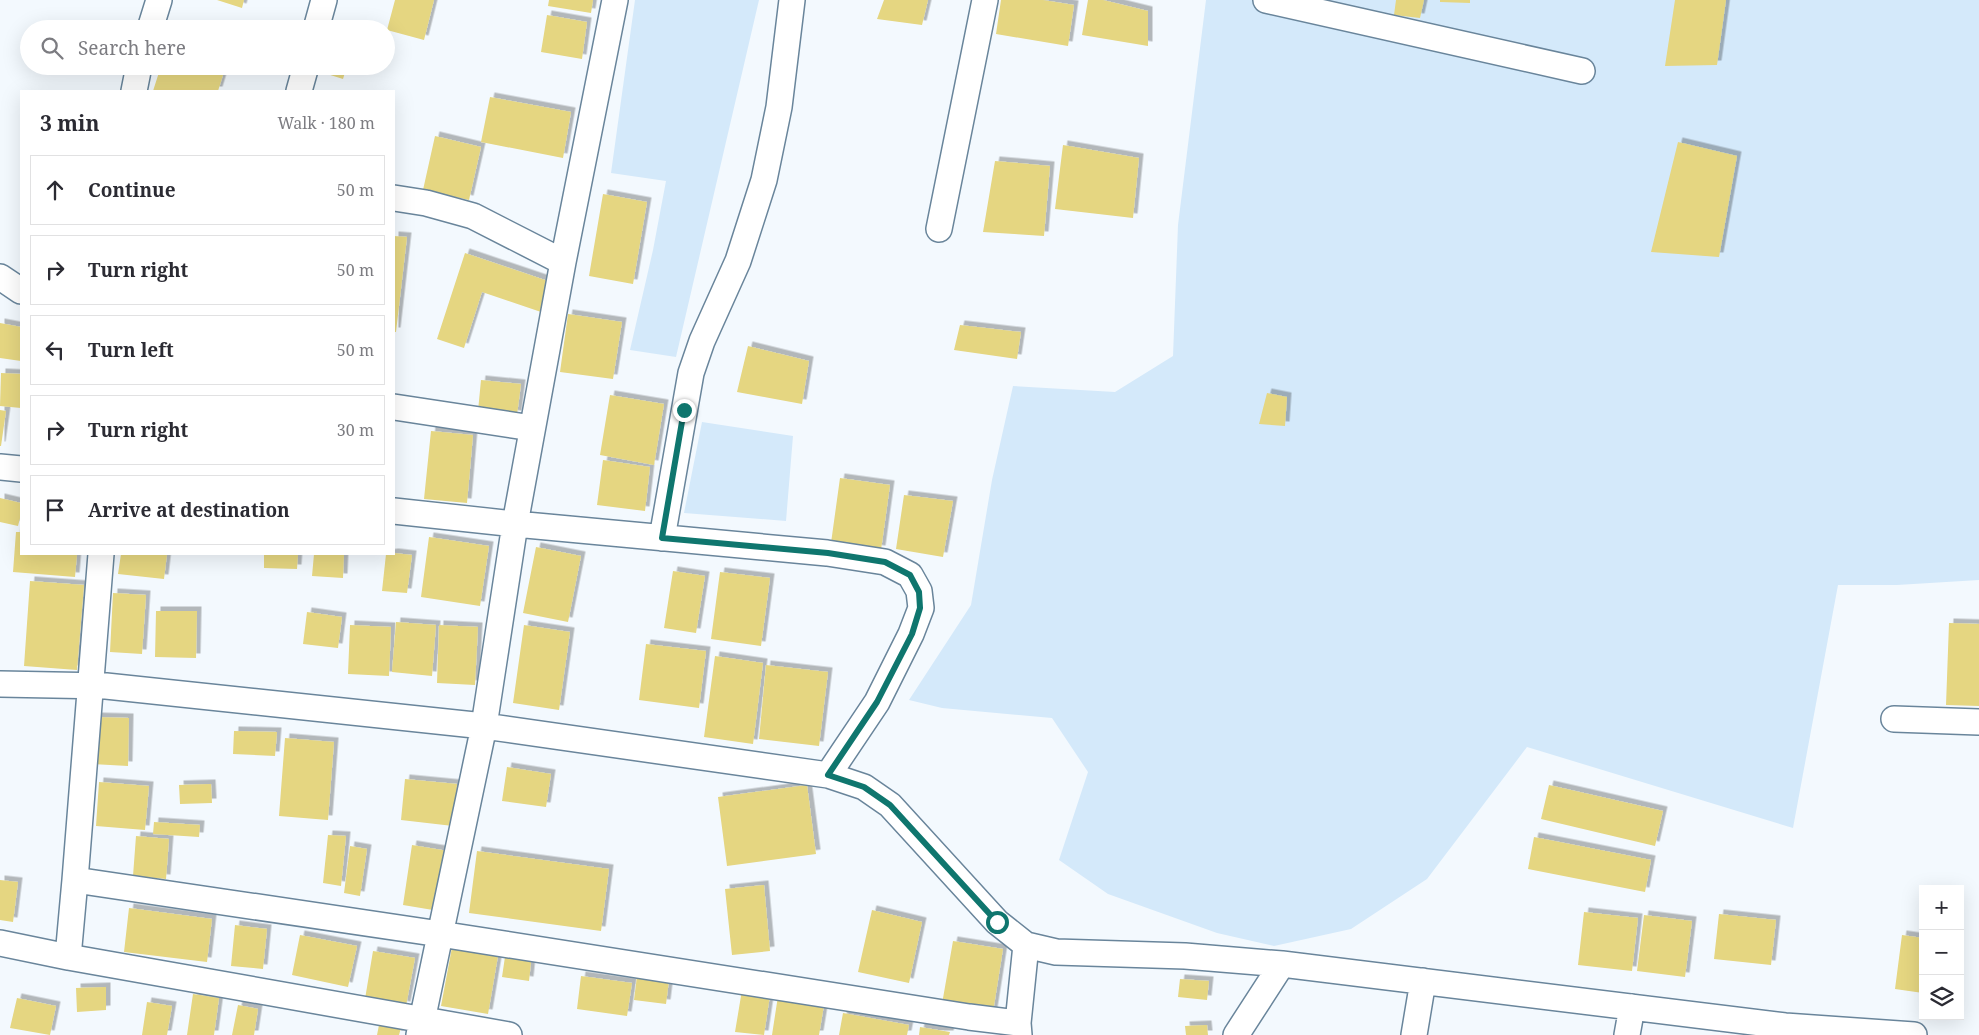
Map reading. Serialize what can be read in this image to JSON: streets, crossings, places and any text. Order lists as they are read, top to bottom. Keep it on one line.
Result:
{"page":{"search":"Search here","heading":["3 min","Walk · 180 m"],"list":[["Continue","50 m"],["Turn right","50 m"],["Turn left","50 m"],["Turn right","30 m"],"Arrive at destination"],"map_buttons":["+","−"]}}
